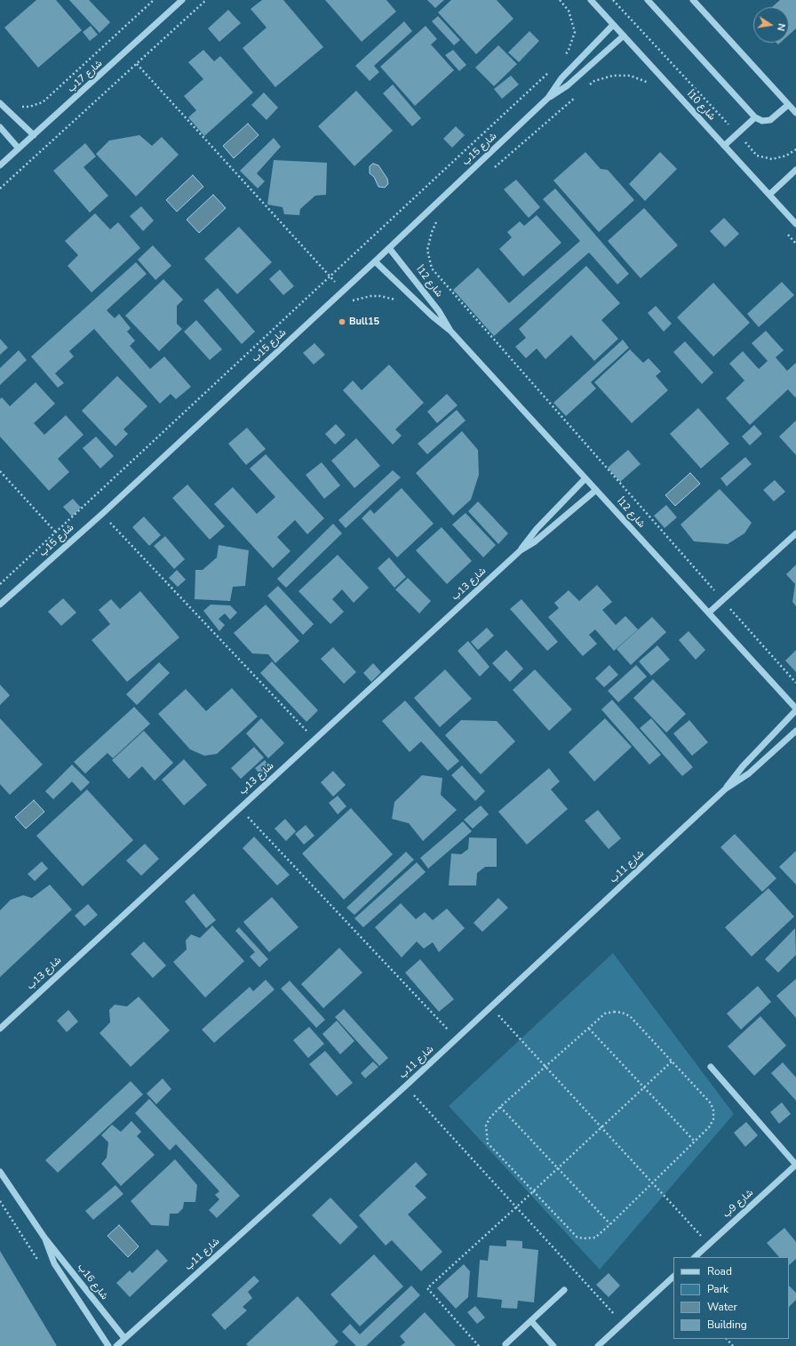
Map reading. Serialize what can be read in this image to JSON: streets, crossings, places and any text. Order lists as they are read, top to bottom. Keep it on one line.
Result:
{"streets":{"street":["شارع 17ب","شارع 10أ","شارع 15ب","شارع 12أ","شارع 13ب","شارع 11ب","شارع 9ب","شارع 16ب"]},"crossings":[["شارع 10أ","شارع 15ب"],["شارع 15ب","شارع 12أ"],["شارع 12أ","شارع 13ب"],["شارع 12أ","شارع 11ب"],["شارع 11ب","شارع 16ب"]],"places":["Bull15"],"legend":["Road","Park","Water","Building"],"north":"right"}
